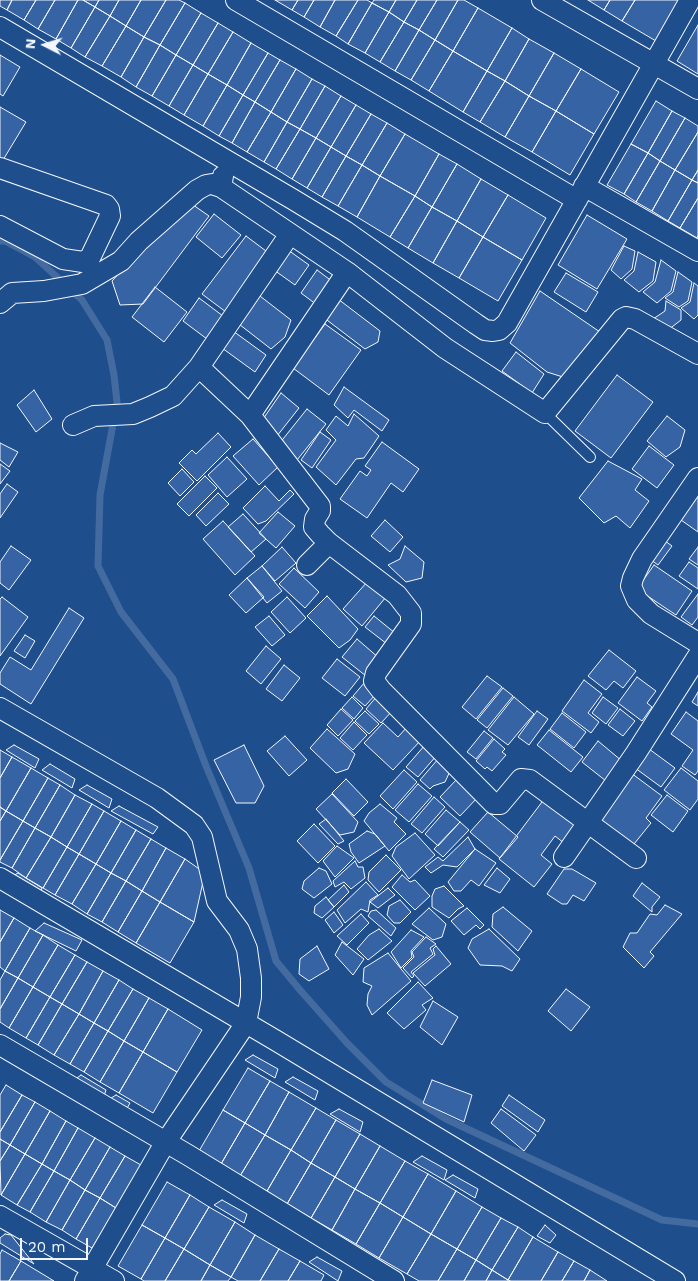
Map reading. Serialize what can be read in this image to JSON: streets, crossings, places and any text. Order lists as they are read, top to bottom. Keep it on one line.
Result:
{"scale_bar":"20 m","north":"left"}
